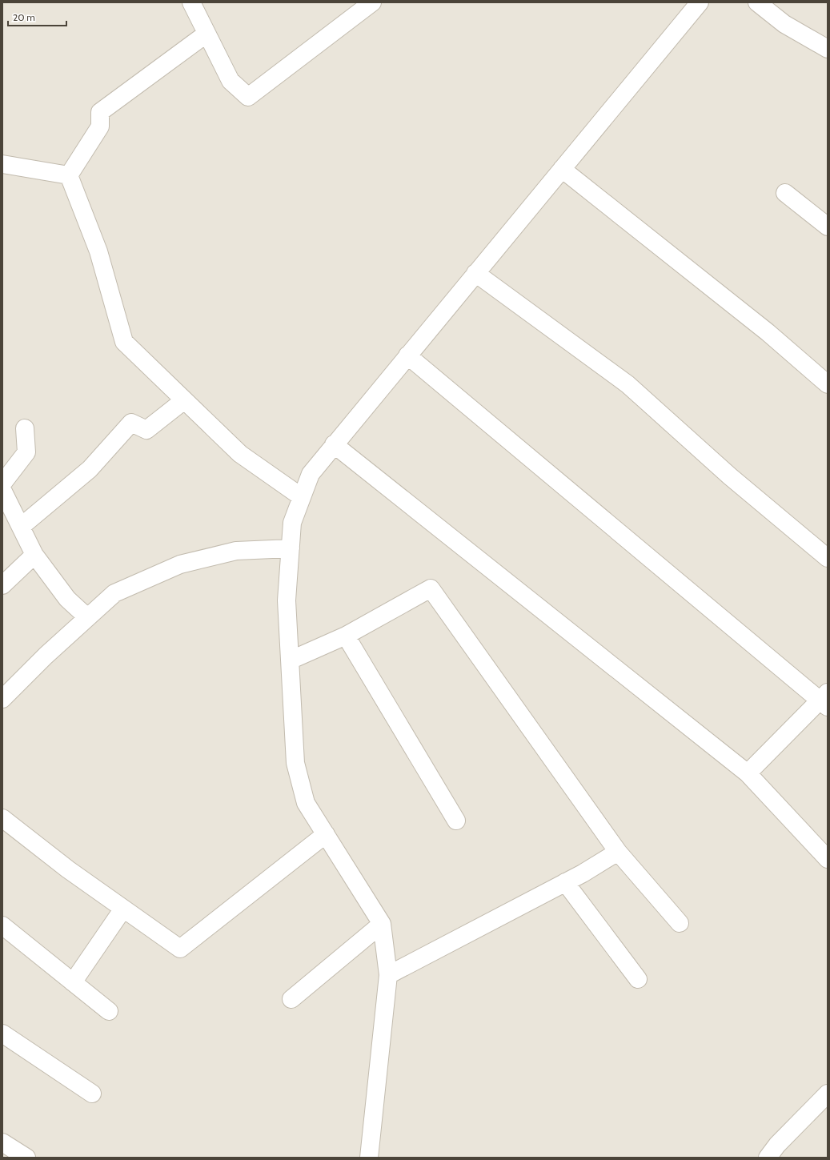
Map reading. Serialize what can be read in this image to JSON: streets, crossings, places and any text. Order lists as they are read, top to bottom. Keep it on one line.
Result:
{"scale_bar":"20 m"}
